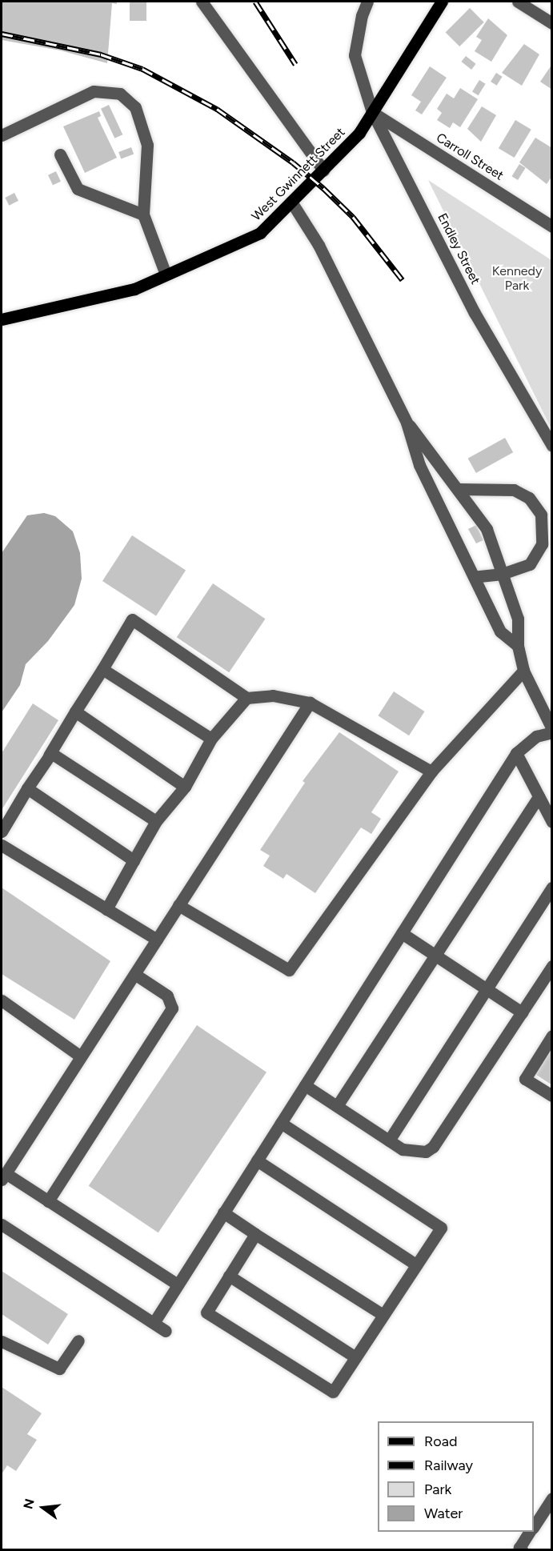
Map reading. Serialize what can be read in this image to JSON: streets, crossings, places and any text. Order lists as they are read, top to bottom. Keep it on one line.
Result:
{"streets":{"main road":["West Gwinnett Street"],"street":["Carroll Street","Endley Street"]},"crossings":[["Carroll Street","West Gwinnett Street"],["Carroll Street","Endley Street"],["West Gwinnett Street","Endley Street"]],"parks":["Kennedy Park"],"legend":["Road","Railway","Park","Water"],"north":"left"}
